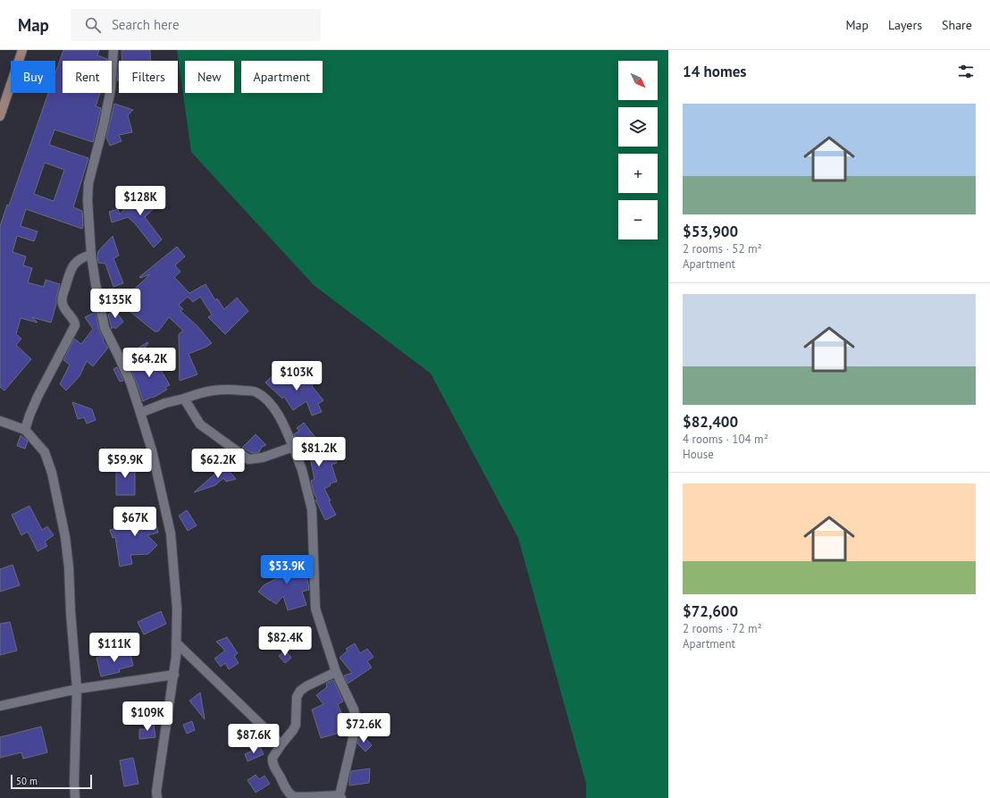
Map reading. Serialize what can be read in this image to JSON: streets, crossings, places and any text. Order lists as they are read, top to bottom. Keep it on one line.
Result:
{"scale_bar":"50 m","north":"bottom right","page":{"header":"Map","search":"Search here","nav":["Map","Layers","Share"],"heading":"14 homes","map_buttons":["+","−"],"chip":["Buy","Rent","Filters","New","Apartment"],"list":[{"name":"$53,900","note":"2 rooms · 52 m² · Apartment"},{"name":"$82,400","note":"4 rooms · 104 m² · House"},{"name":"$72,600","note":"2 rooms · 72 m² · Apartment"}],"price":["$128K","$135K","$64.2K","$103K","$81.2K","$59.9K","$62.2K","$67K","$53.9K","$82.4K","$111K","$109K","$72.6K","$87.6K"],"scale":"50 m"}}
